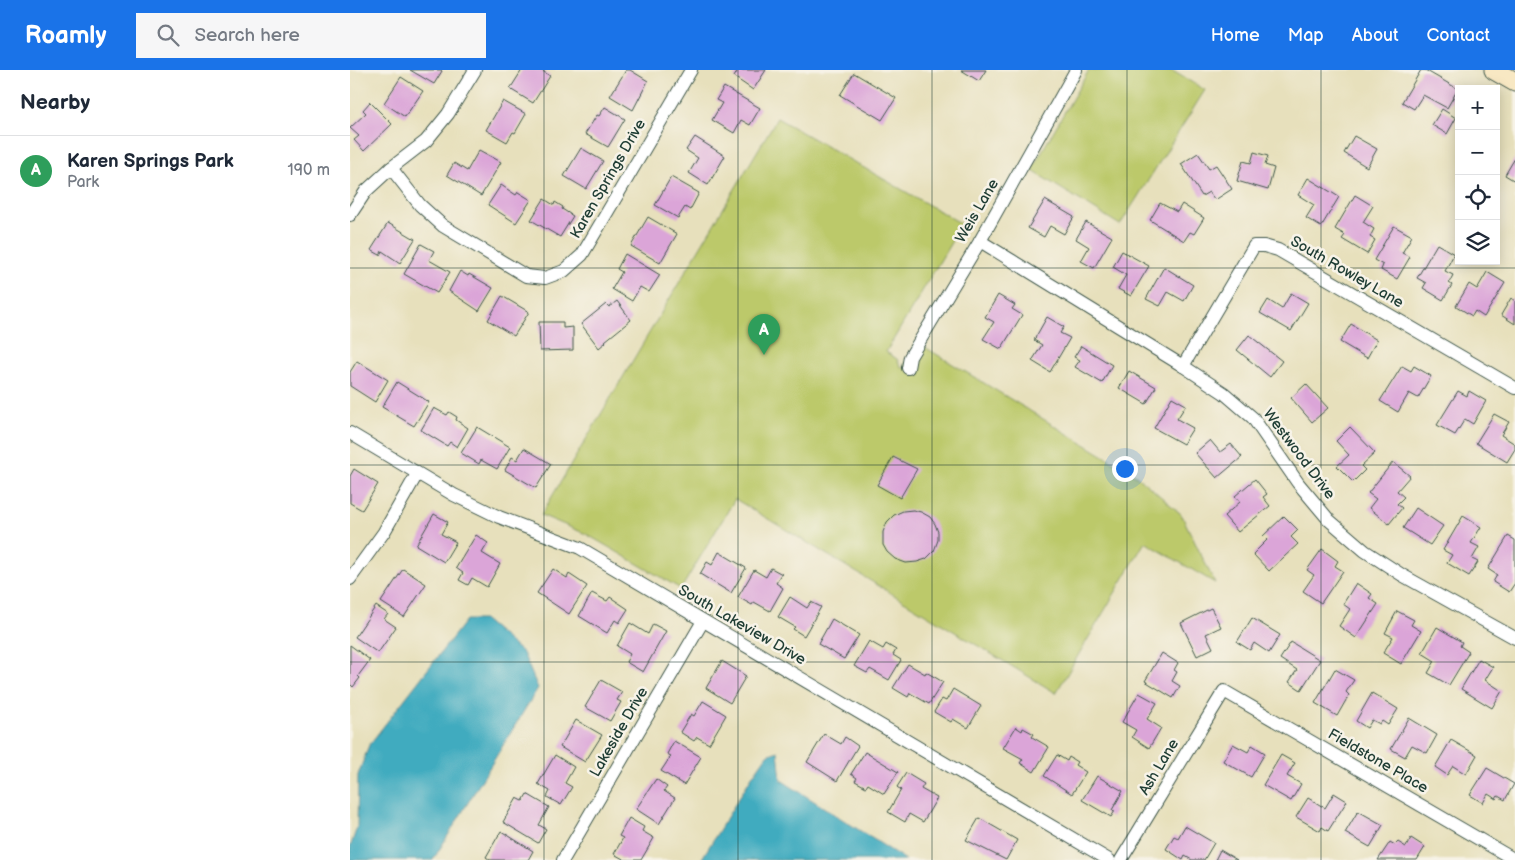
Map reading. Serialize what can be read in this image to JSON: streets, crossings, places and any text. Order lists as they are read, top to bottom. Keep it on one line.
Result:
{"streets":{"street":["Karen Springs Drive","Weis Lane","South Rowley Lane","Westwood Drive","South Lakeview Drive","Lakeside Drive","Fieldstone Place","Ash Lane"]},"crossings":[["Weis Lane","Westwood Drive"],["South Rowley Lane","Westwood Drive"],["South Lakeview Drive","Lakeside Drive"],["Fieldstone Place","Ash Lane"]],"page":{"header":"Roamly","search":"Search here","nav":["Home","Map","About","Contact"],"heading":"Nearby","map_buttons":["+","−"],"list":[{"mark":"A","name":"Karen Springs Park","note":"Park","value":"190 m"}],"pins":"A"}}
